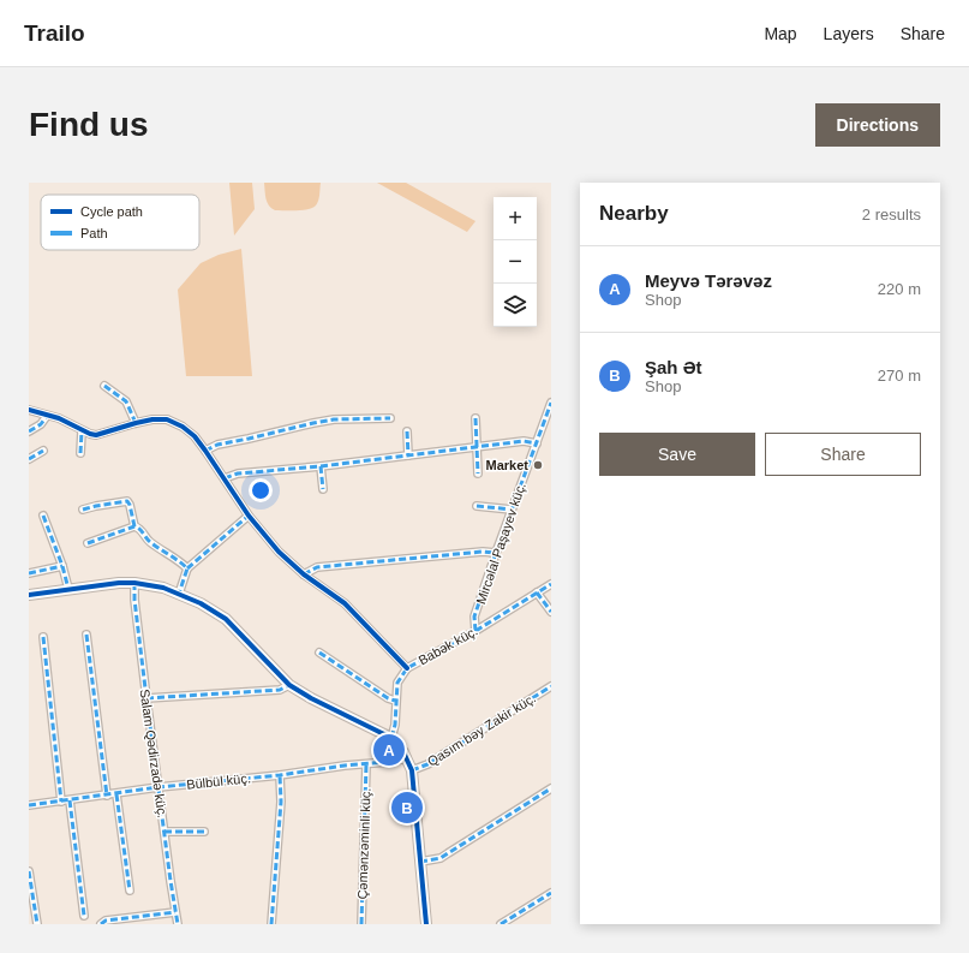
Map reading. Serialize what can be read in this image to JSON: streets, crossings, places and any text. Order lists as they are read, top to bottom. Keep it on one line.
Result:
{"streets":{"street":["Mircəlal Paşayev küç.","Babək küç.","Qasım bəy Zakir küç.","Salam Qədirzadə küç.","Bülbül küç.","Çəmənzəminli küç."]},"crossings":[["Mircəlal Paşayev küç.","Babək küç."],["Salam Qədirzadə küç.","Bülbül küç."],["Bülbül küç.","Çəmənzəminli küç."]],"places":["Market"],"legend":["Cycle path","Path"],"page":{"header":"Trailo","nav":["Map","Layers","Share"],"buttons":["Directions",["Save","Share"]],"title":"Find us","heading":["Nearby","2 results"],"map_buttons":["+","−"],"list":[{"mark":"A","name":"Meyvə Tərəvəz","note":"Shop","value":"220 m"},{"mark":"B","name":"Şah Ət","note":"Shop","value":"270 m"}],"pins":["A","B"]}}
